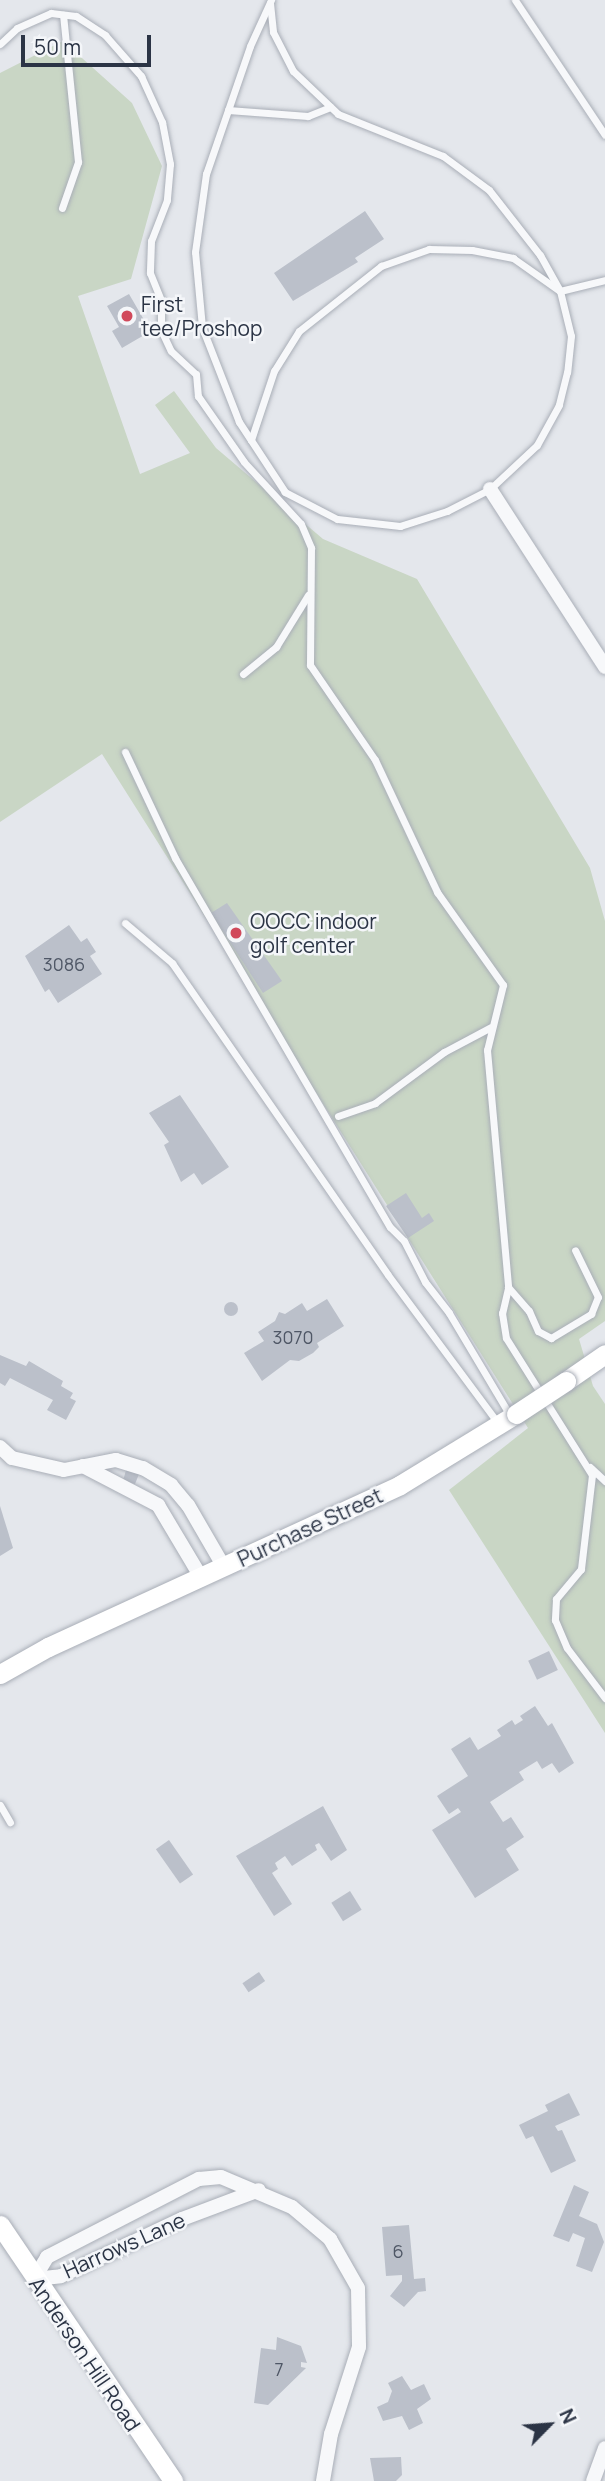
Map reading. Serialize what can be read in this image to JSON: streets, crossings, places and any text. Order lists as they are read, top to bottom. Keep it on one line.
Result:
{"streets":{"main road":["Purchase Street","Anderson Hill Road"],"street":["Harrows Lane"]},"crossings":[["Harrows Lane","Anderson Hill Road"]],"places":["First tee/Proshop","OOCC indoor golf center"],"house_numbers":["3086","3070","6","7"],"scale_bar":"50 m","north":"top right"}
